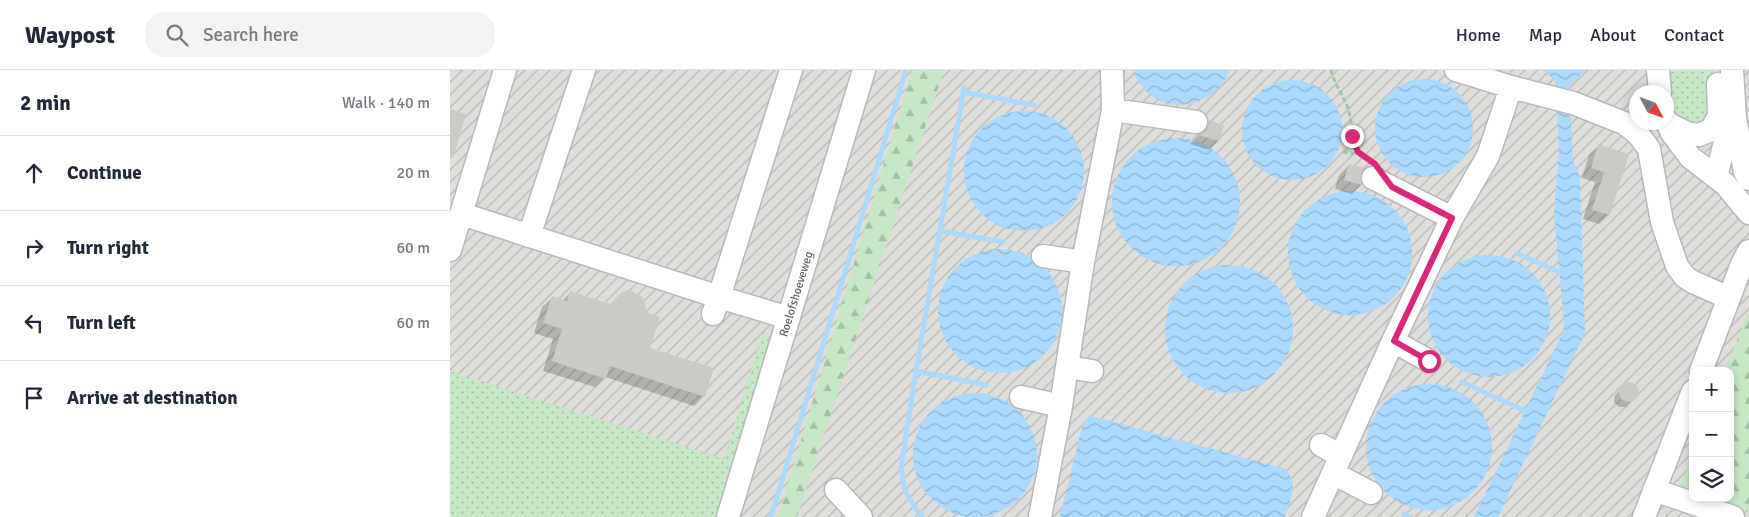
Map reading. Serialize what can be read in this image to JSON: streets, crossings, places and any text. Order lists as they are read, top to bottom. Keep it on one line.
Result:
{"streets":{"street":["Roelofshoeveweg"]},"north":"bottom right","page":{"header":"Waypost","search":"Search here","nav":["Home","Map","About","Contact"],"heading":["2 min","Walk · 140 m"],"list":[["Continue","20 m"],["Turn right","60 m"],["Turn left","60 m"],"Arrive at destination"],"map_buttons":["+","−"]}}
